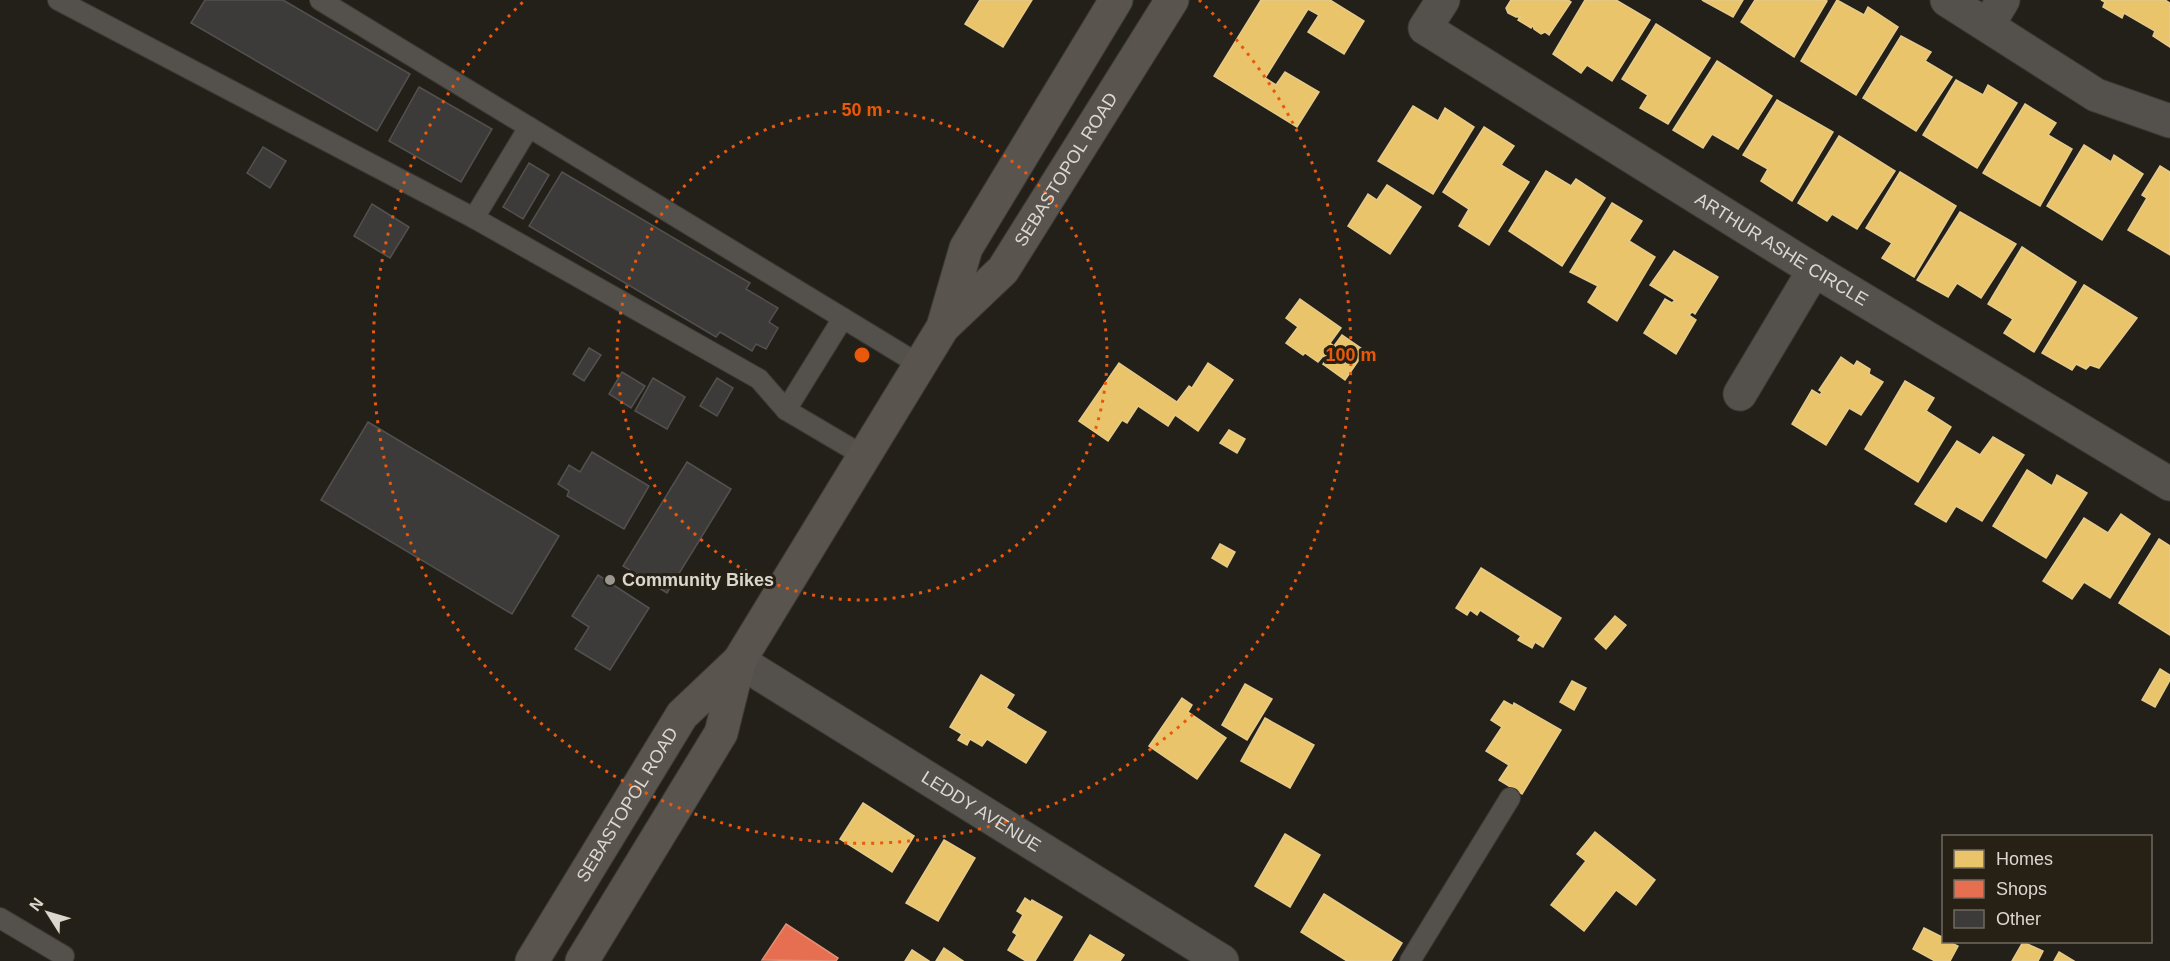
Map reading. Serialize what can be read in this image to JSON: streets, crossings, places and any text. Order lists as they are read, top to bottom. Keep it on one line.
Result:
{"streets":{"main road":["SEBASTOPOL ROAD"],"street":["ARTHUR ASHE CIRCLE","LEDDY AVENUE"]},"crossings":[["SEBASTOPOL ROAD","LEDDY AVENUE"]],"places":["Community Bikes"],"legend":["Homes","Shops","Other"],"north":"top left","rings":["50 m","100 m"]}
